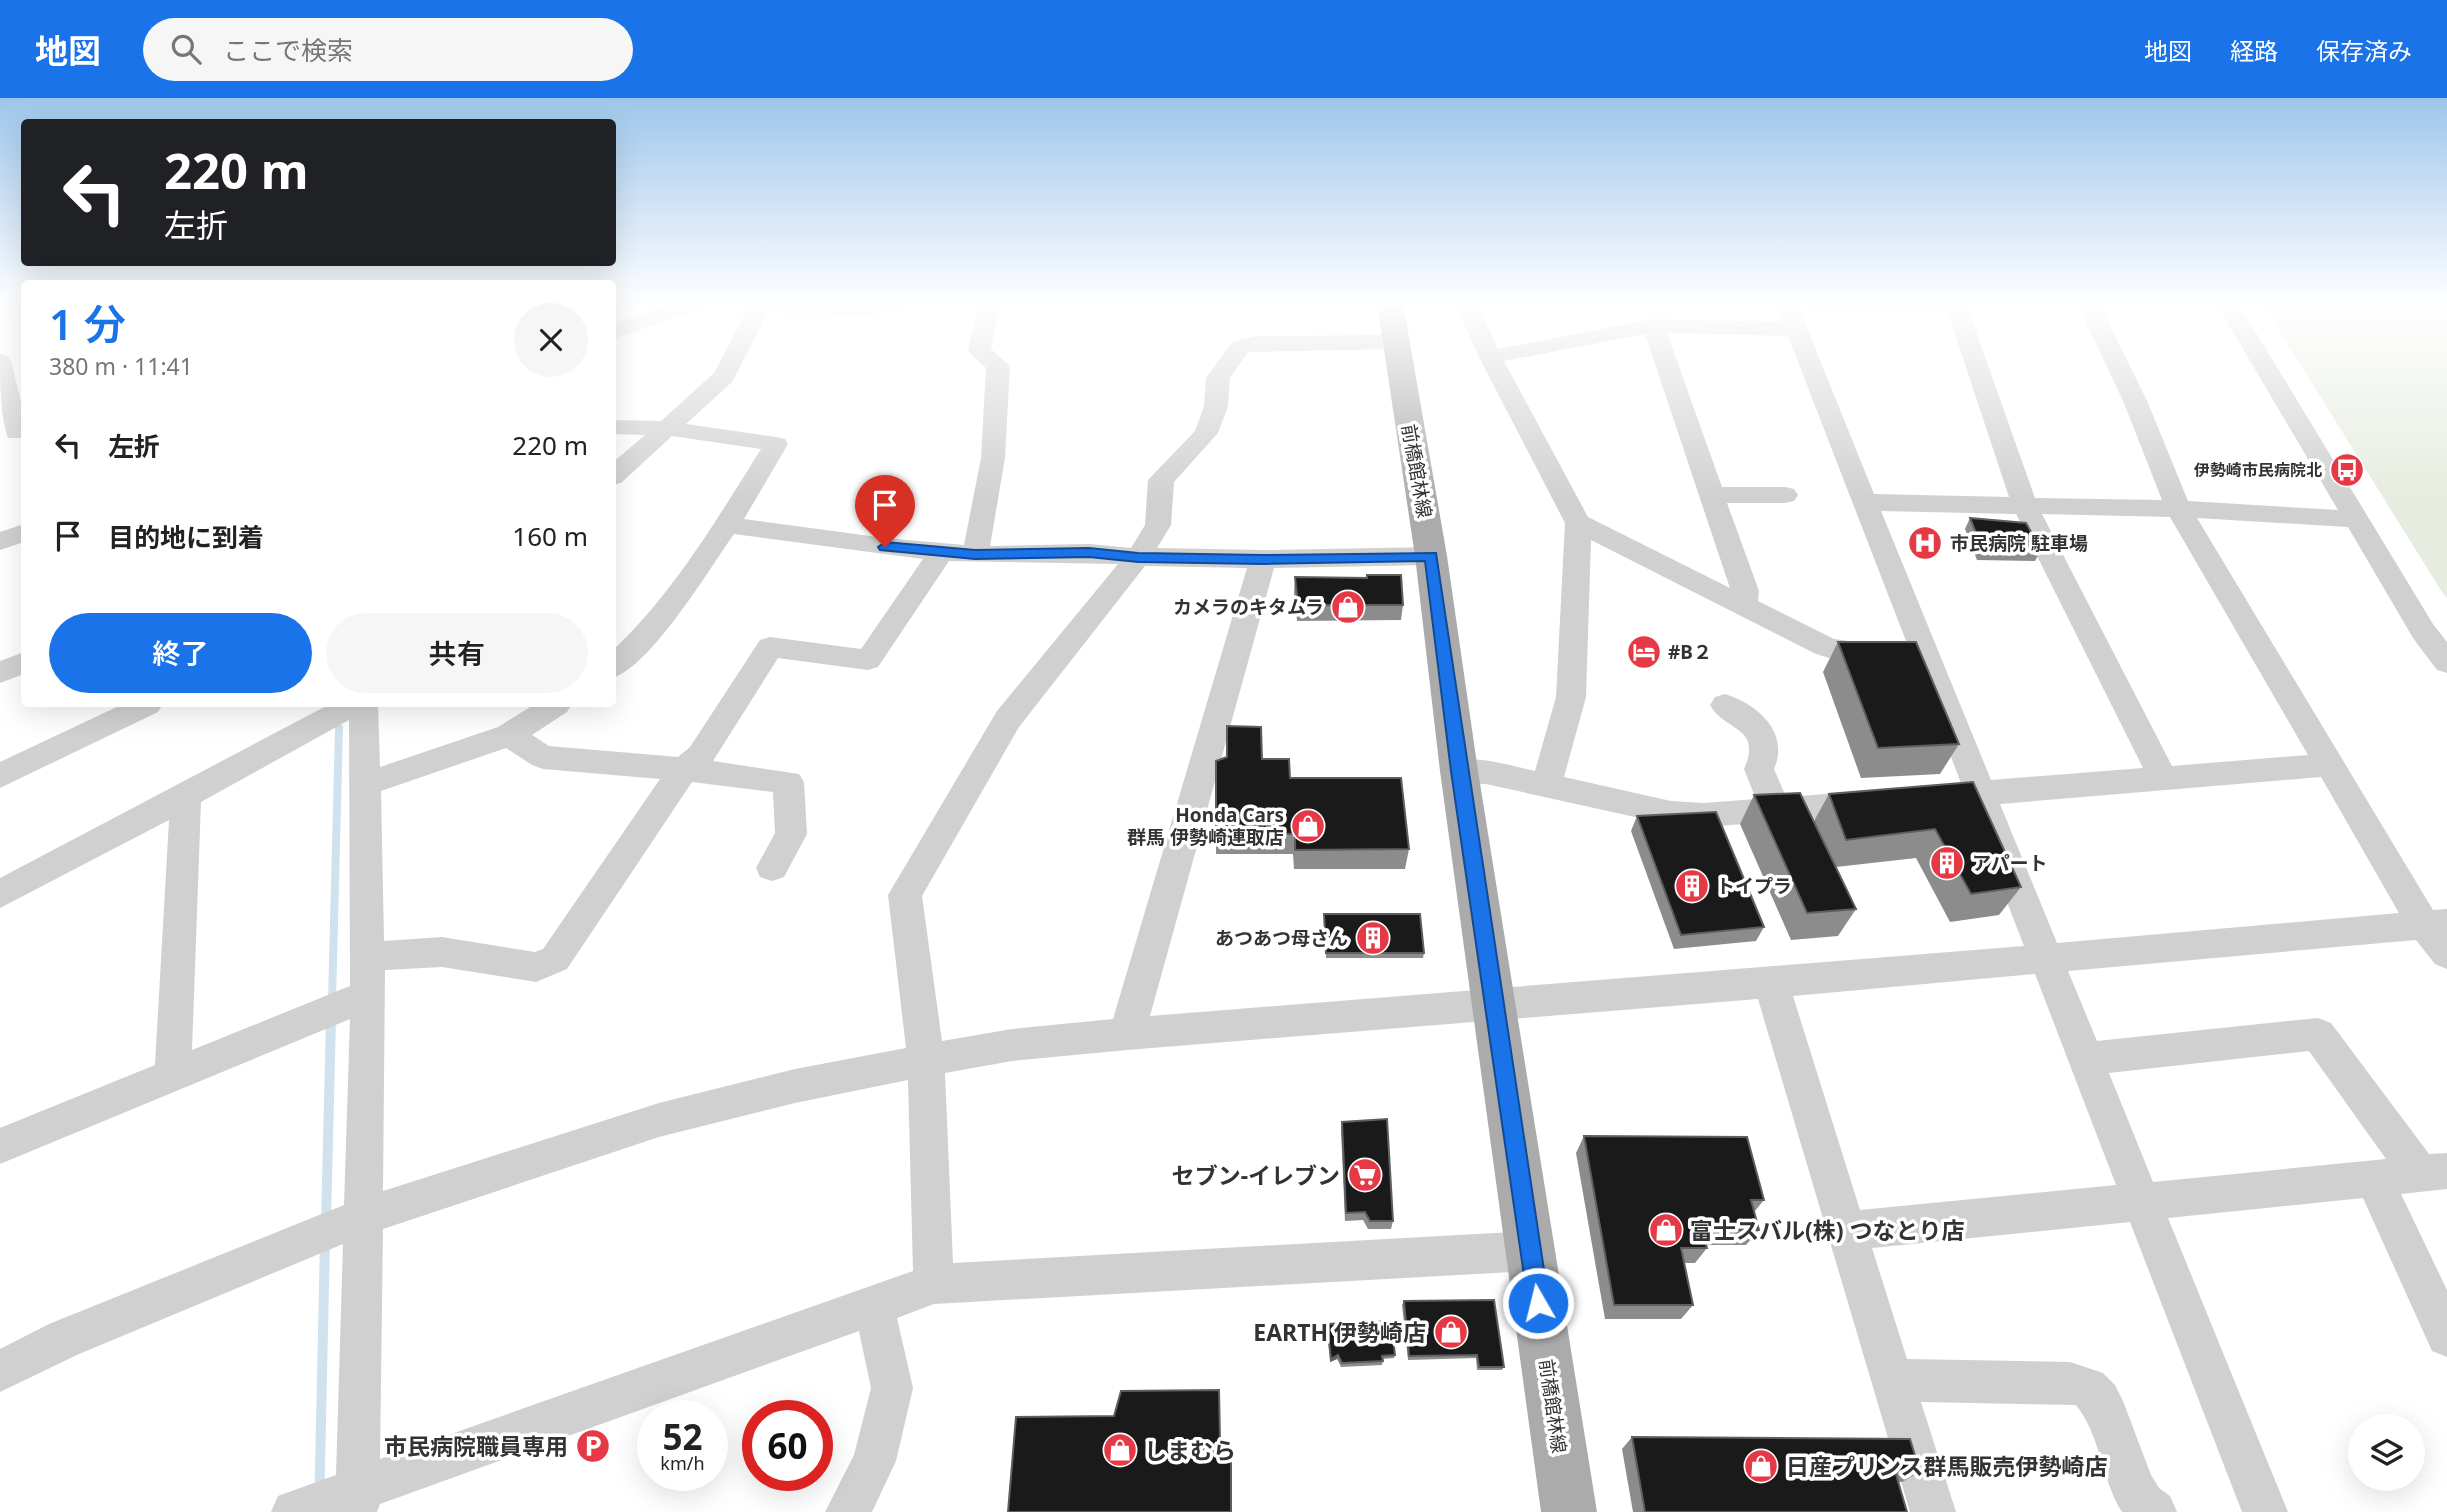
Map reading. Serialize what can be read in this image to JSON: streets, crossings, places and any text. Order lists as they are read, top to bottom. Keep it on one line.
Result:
{"streets":{"main road":["前橋館林線"]},"places":{"bus stop":["伊勢崎市民病院北"],"hospital":["市民病院 駐車場"],"shop":["カメラのキタムラ","Honda Cars 群馬 伊勢崎連取店","富士スバル(株) つなとり店","EARTH 伊勢崎店","しまむら","日産プリンス群馬販売伊勢崎店"],"hotel":["#B２"],"building":["アパート","トイプラ","あつあつ母さん"],"supermarket":["セブン-イレブン"],"parking":["市民病院職員専用"]},"page":{"header":"地図","search":"ここで検索","nav":["地図","経路","保存済み"],"turn":["220 m","左折"],"heading":["1 分","380 m · 11:41"],"list":[{"name":"左折","value":"220 m"},{"name":"目的地に到着","value":"160 m"}],"buttons":["終了","共有"],"speed":"52 km/h","limit":"60"}}
